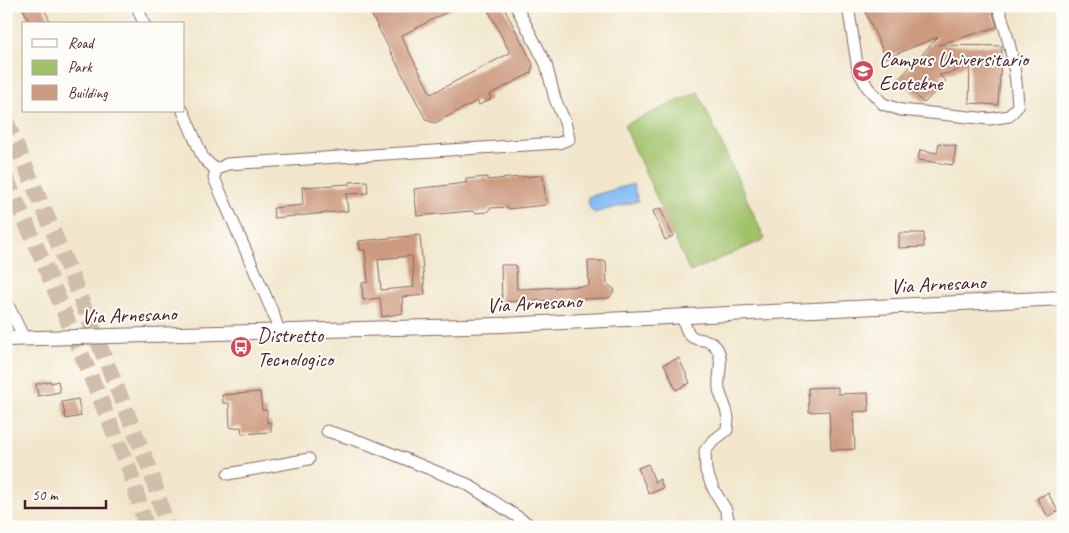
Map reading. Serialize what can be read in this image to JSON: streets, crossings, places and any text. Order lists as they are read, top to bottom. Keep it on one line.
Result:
{"streets":{"main road":["Via Arnesano"]},"places":{"school or university":["Campus Universitario Ecotekne"],"bus stop":["Distretto Tecnologico"]},"legend":["Road","Park","Building"],"scale_bar":"50 m"}
